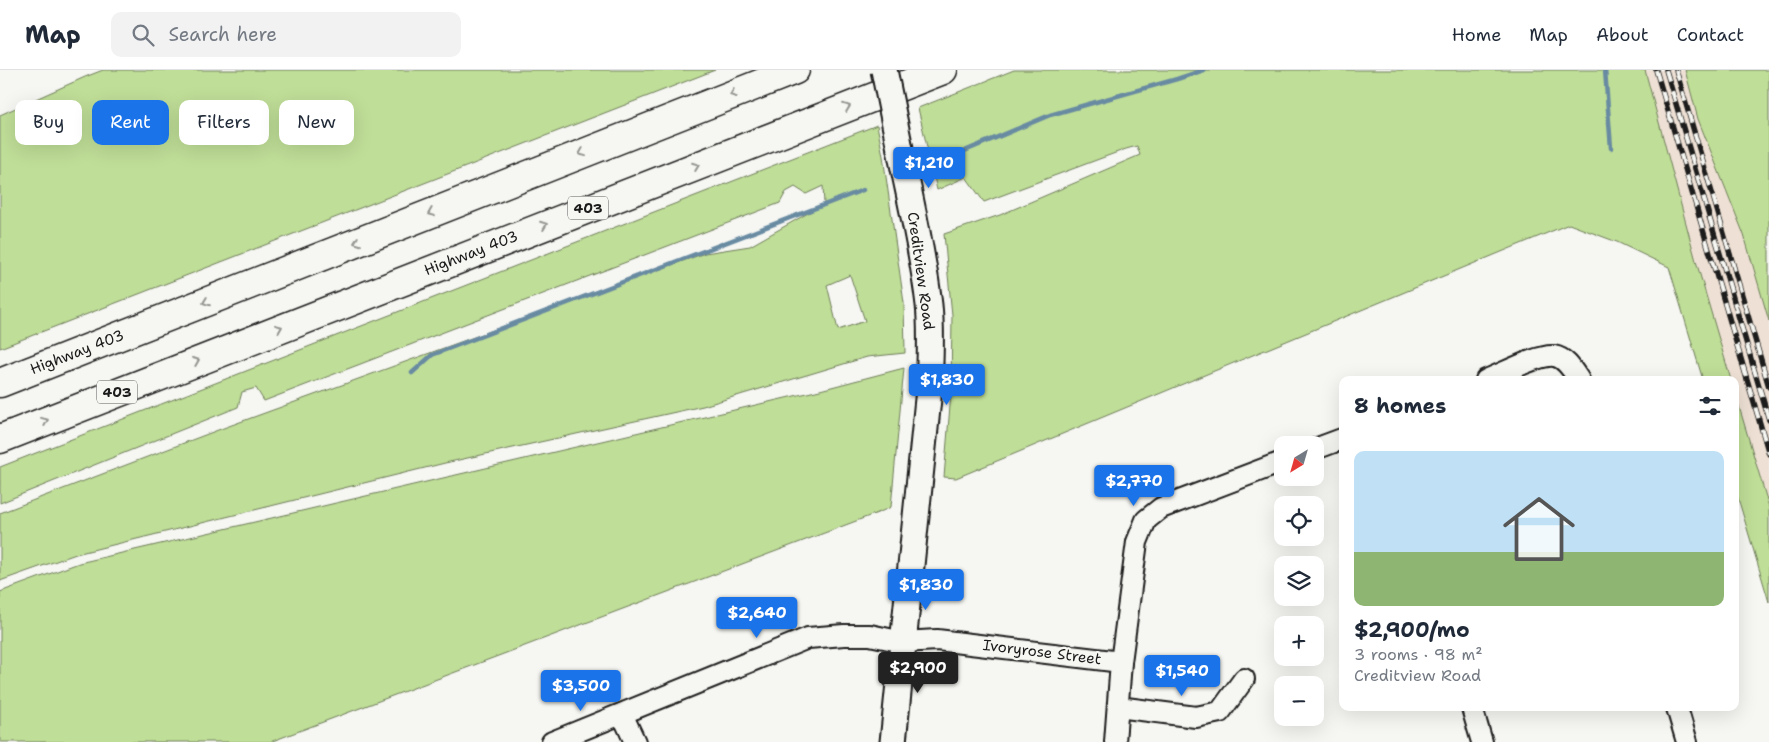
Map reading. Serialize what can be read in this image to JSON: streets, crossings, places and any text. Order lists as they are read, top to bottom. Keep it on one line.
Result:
{"streets":{"highway":["403","Highway 403"],"main road":["Creditview Road"],"street":["Ivoryrose Street"]},"crossings":[["Creditview Road","Ivoryrose Street"]],"north":"bottom left","page":{"header":"Map","search":"Search here","nav":["Home","Map","About","Contact"],"chip":["Buy","Rent","Filters","New"],"price":["$1,210","$1,830","$2,770","$1,830","$2,640","$2,900","$1,540","$3,500"],"heading":"8 homes","map_buttons":["+","−"],"list":[{"name":"$2,900/mo","note":"3 rooms · 98 m² · Creditview Road"}]}}
